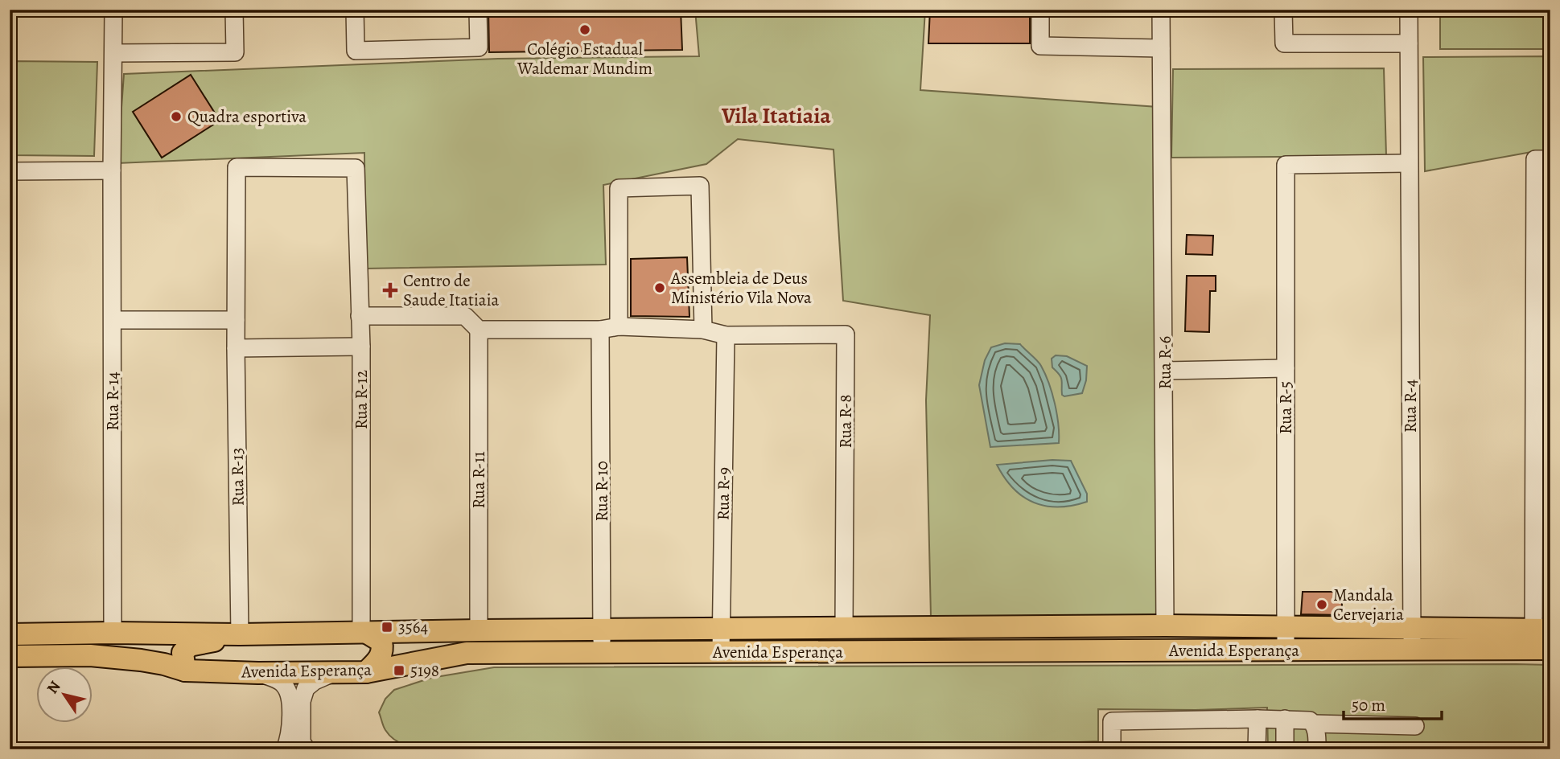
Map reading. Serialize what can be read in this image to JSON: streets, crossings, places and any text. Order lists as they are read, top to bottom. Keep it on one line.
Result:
{"streets":{"main road":["Avenida Esperança"],"street":["Rua R-6","Rua R-12","Rua R-14","Rua R-4","Rua R-5","Rua R-8","Rua R-13","Rua R-11","Rua R-10","Rua R-9"]},"crossings":[["Rua R-6","Avenida Esperança"],["Rua R-12","Rua R-13"],["Rua R-12","Avenida Esperança"],["Rua R-14","Avenida Esperança"],["Rua R-4","Rua R-5"],["Rua R-4","Avenida Esperança"],["Rua R-5","Avenida Esperança"],["Rua R-8","Rua R-9"],["Rua R-8","Avenida Esperança"],["Rua R-13","Avenida Esperança"],["Rua R-11","Avenida Esperança"],["Rua R-10","Avenida Esperança"],["Rua R-9","Avenida Esperança"]],"districts":["Vila Itatiaia"],"places":{"other":["Colégio Estadual Waldemar Mundim","Quadra esportiva","Assembleia de Deus Ministério Vila Nova","Mandala Cervejaria"],"health":["Centro de Saude Itatiaia"],"transit":["3564","5198"]},"scale_bar":"50 m","north":"top left"}
